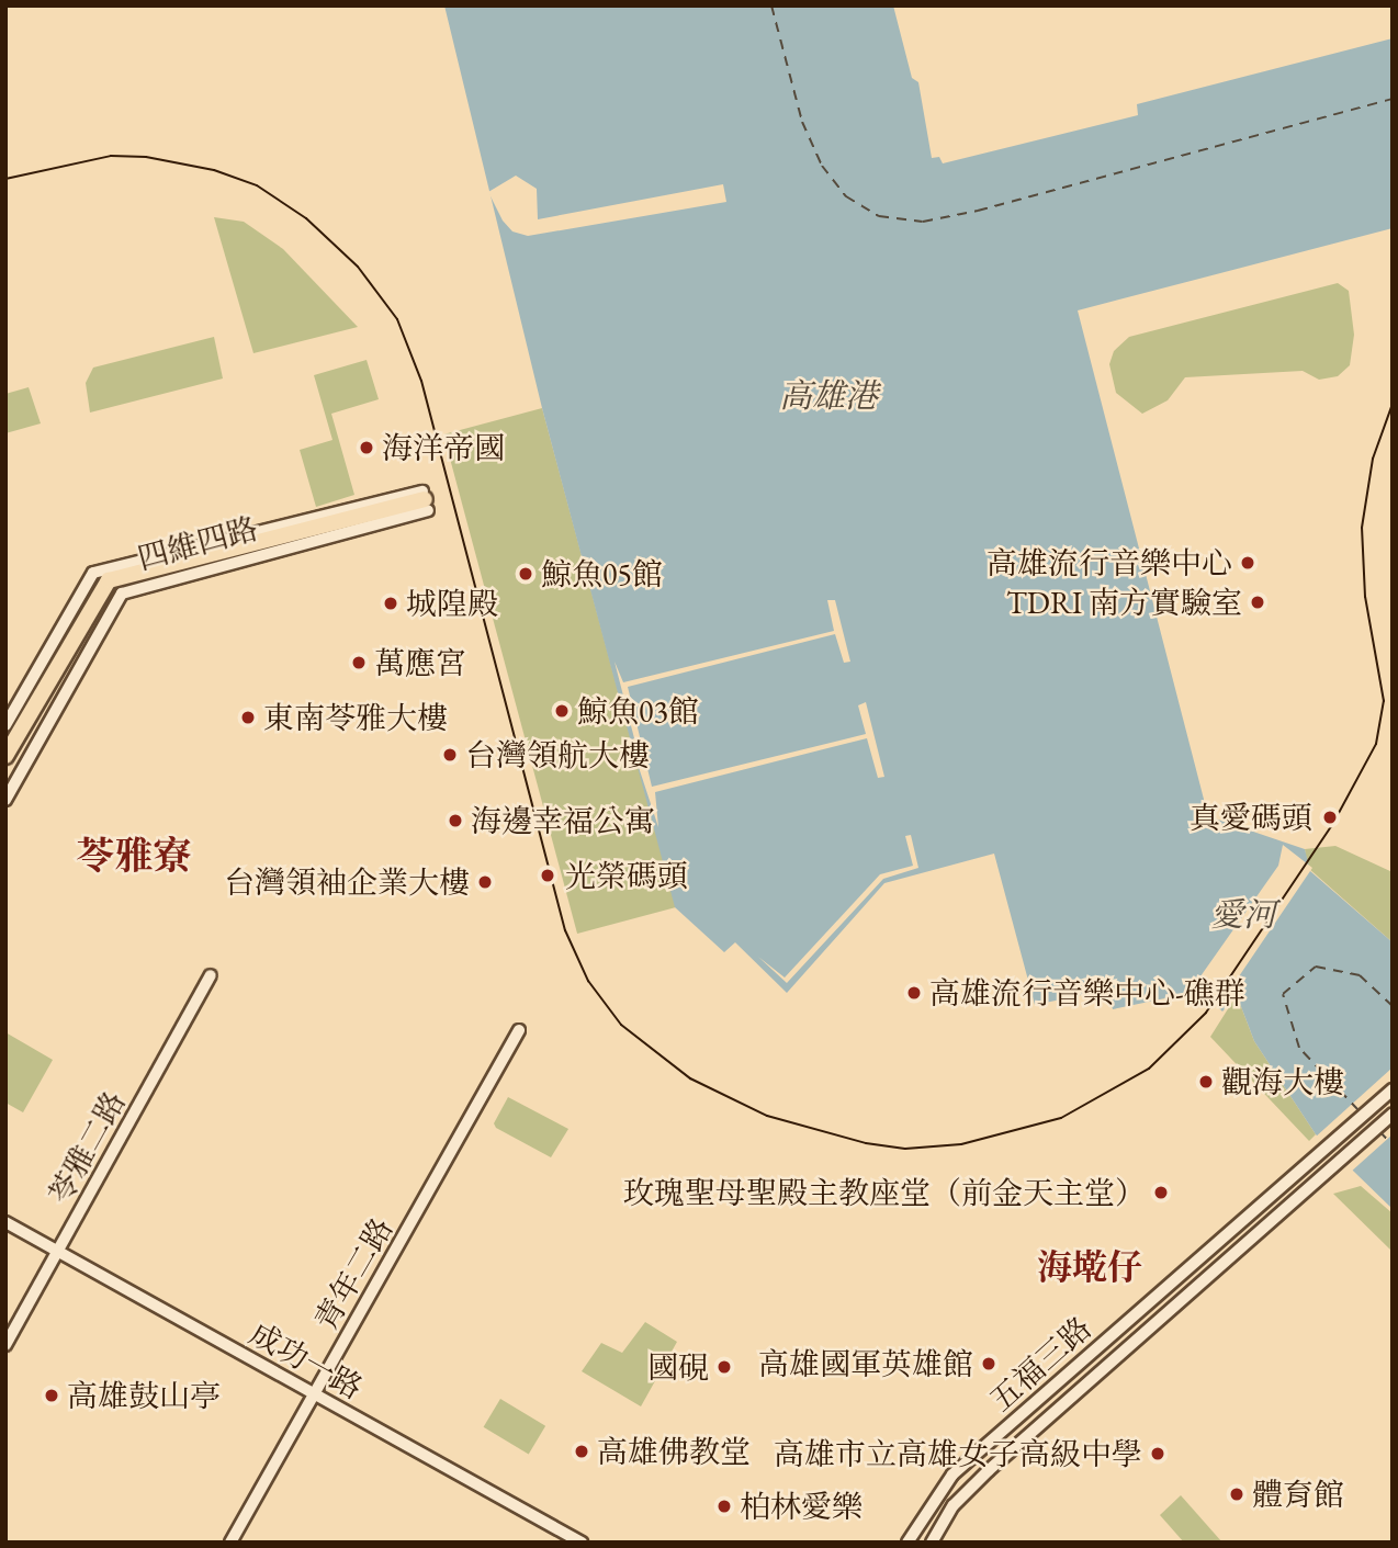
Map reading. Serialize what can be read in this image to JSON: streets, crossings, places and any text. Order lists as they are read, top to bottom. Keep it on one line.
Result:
{"streets":{"main road":["四維四路"],"street":["苓雅二路","青年二路","成功一路","五福三路"]},"crossings":[["苓雅二路","成功一路"],["青年二路","成功一路"]],"districts":["苓雅寮","海墘仔"],"water":["高雄港","愛河"],"places":["海洋帝國","高雄流行音樂中心","鯨魚05館","TDRI 南方實驗室","城隍殿","萬應宮","鯨魚03館","東南苓雅大樓","台灣領航大樓","真愛碼頭","海邊幸福公寓","光榮碼頭","台灣領袖企業大樓","高雄流行音樂中心-礁群","觀海大樓","玫瑰聖母聖殿主教座堂（前金天主堂）","高雄國軍英雄館","國硯","高雄鼓山亭","高雄佛教堂","高雄市立高雄女子高級中學","體育館","柏林愛樂"]}
